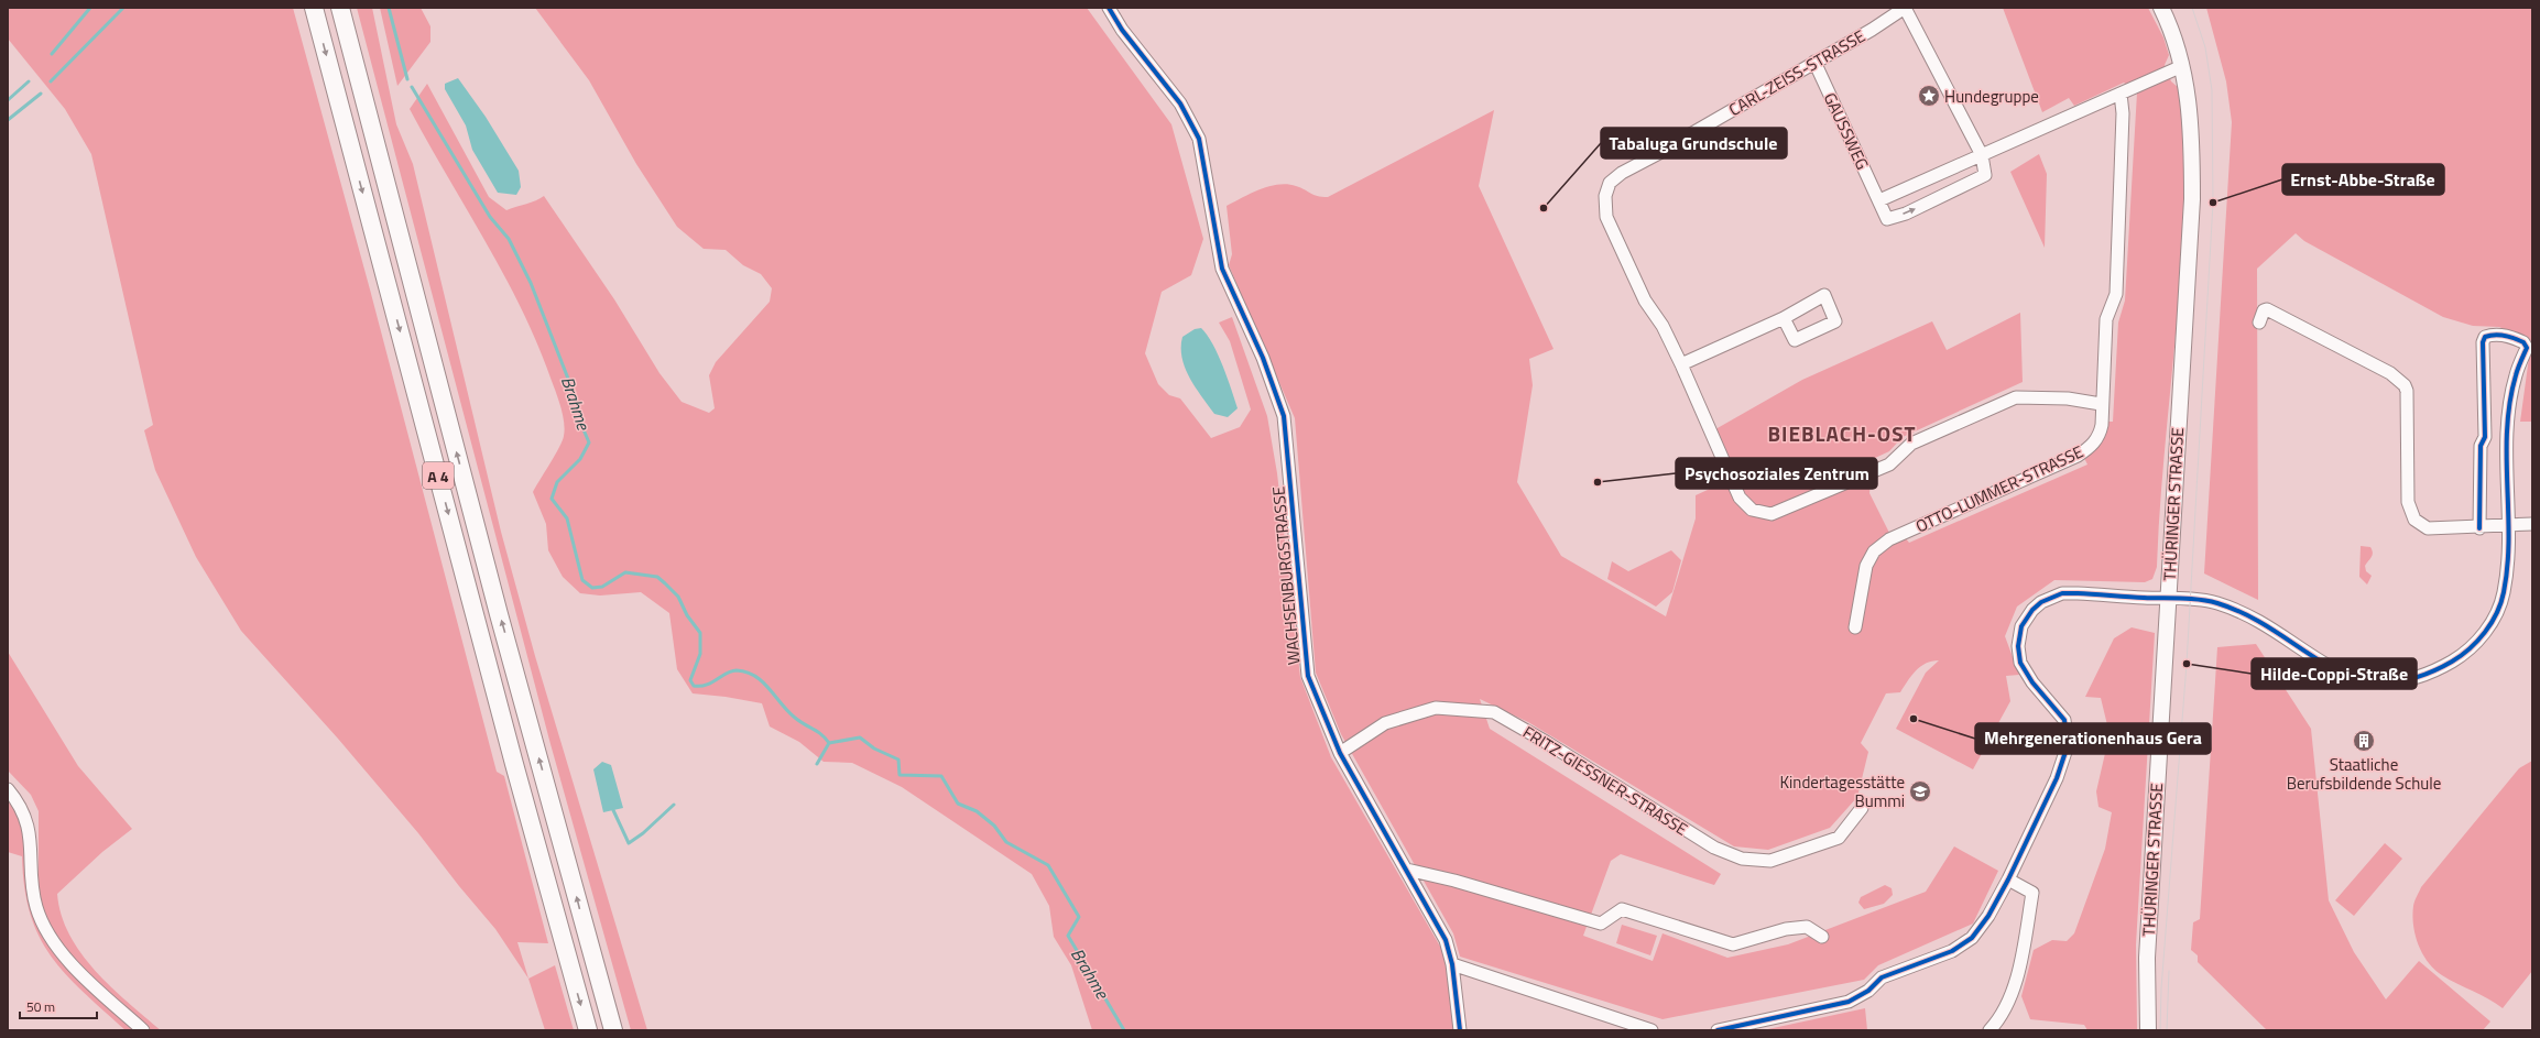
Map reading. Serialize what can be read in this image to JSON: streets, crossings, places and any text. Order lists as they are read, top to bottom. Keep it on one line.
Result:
{"streets":{"highway":["A 4"],"main road":["THÜRINGER STRASSE"],"street":["CARL-ZEISS-STRASSE","GAUSSWEG","OTTO-LUMMER-STRASSE","WACHSENBURGSTRASSE","FRITZ-GIESSNER-STRASSE"]},"crossings":[["CARL-ZEISS-STRASSE","GAUSSWEG"],["WACHSENBURGSTRASSE","FRITZ-GIESSNER-STRASSE"]],"districts":["BIEBLACH-OST"],"water":["Brahme"],"places":{"place":["Hundegruppe"],"other":["Ernst-Abbe-Straße","Tabaluga Grundschule","Psychosoziales Zentrum","Hilde-Coppi-Straße","Mehrgenerationenhaus Gera"],"building":["Staatliche Berufsbildende Schule"],"school or university":["Kindertagesstätte Bummi"]},"scale_bar":"50 m"}
